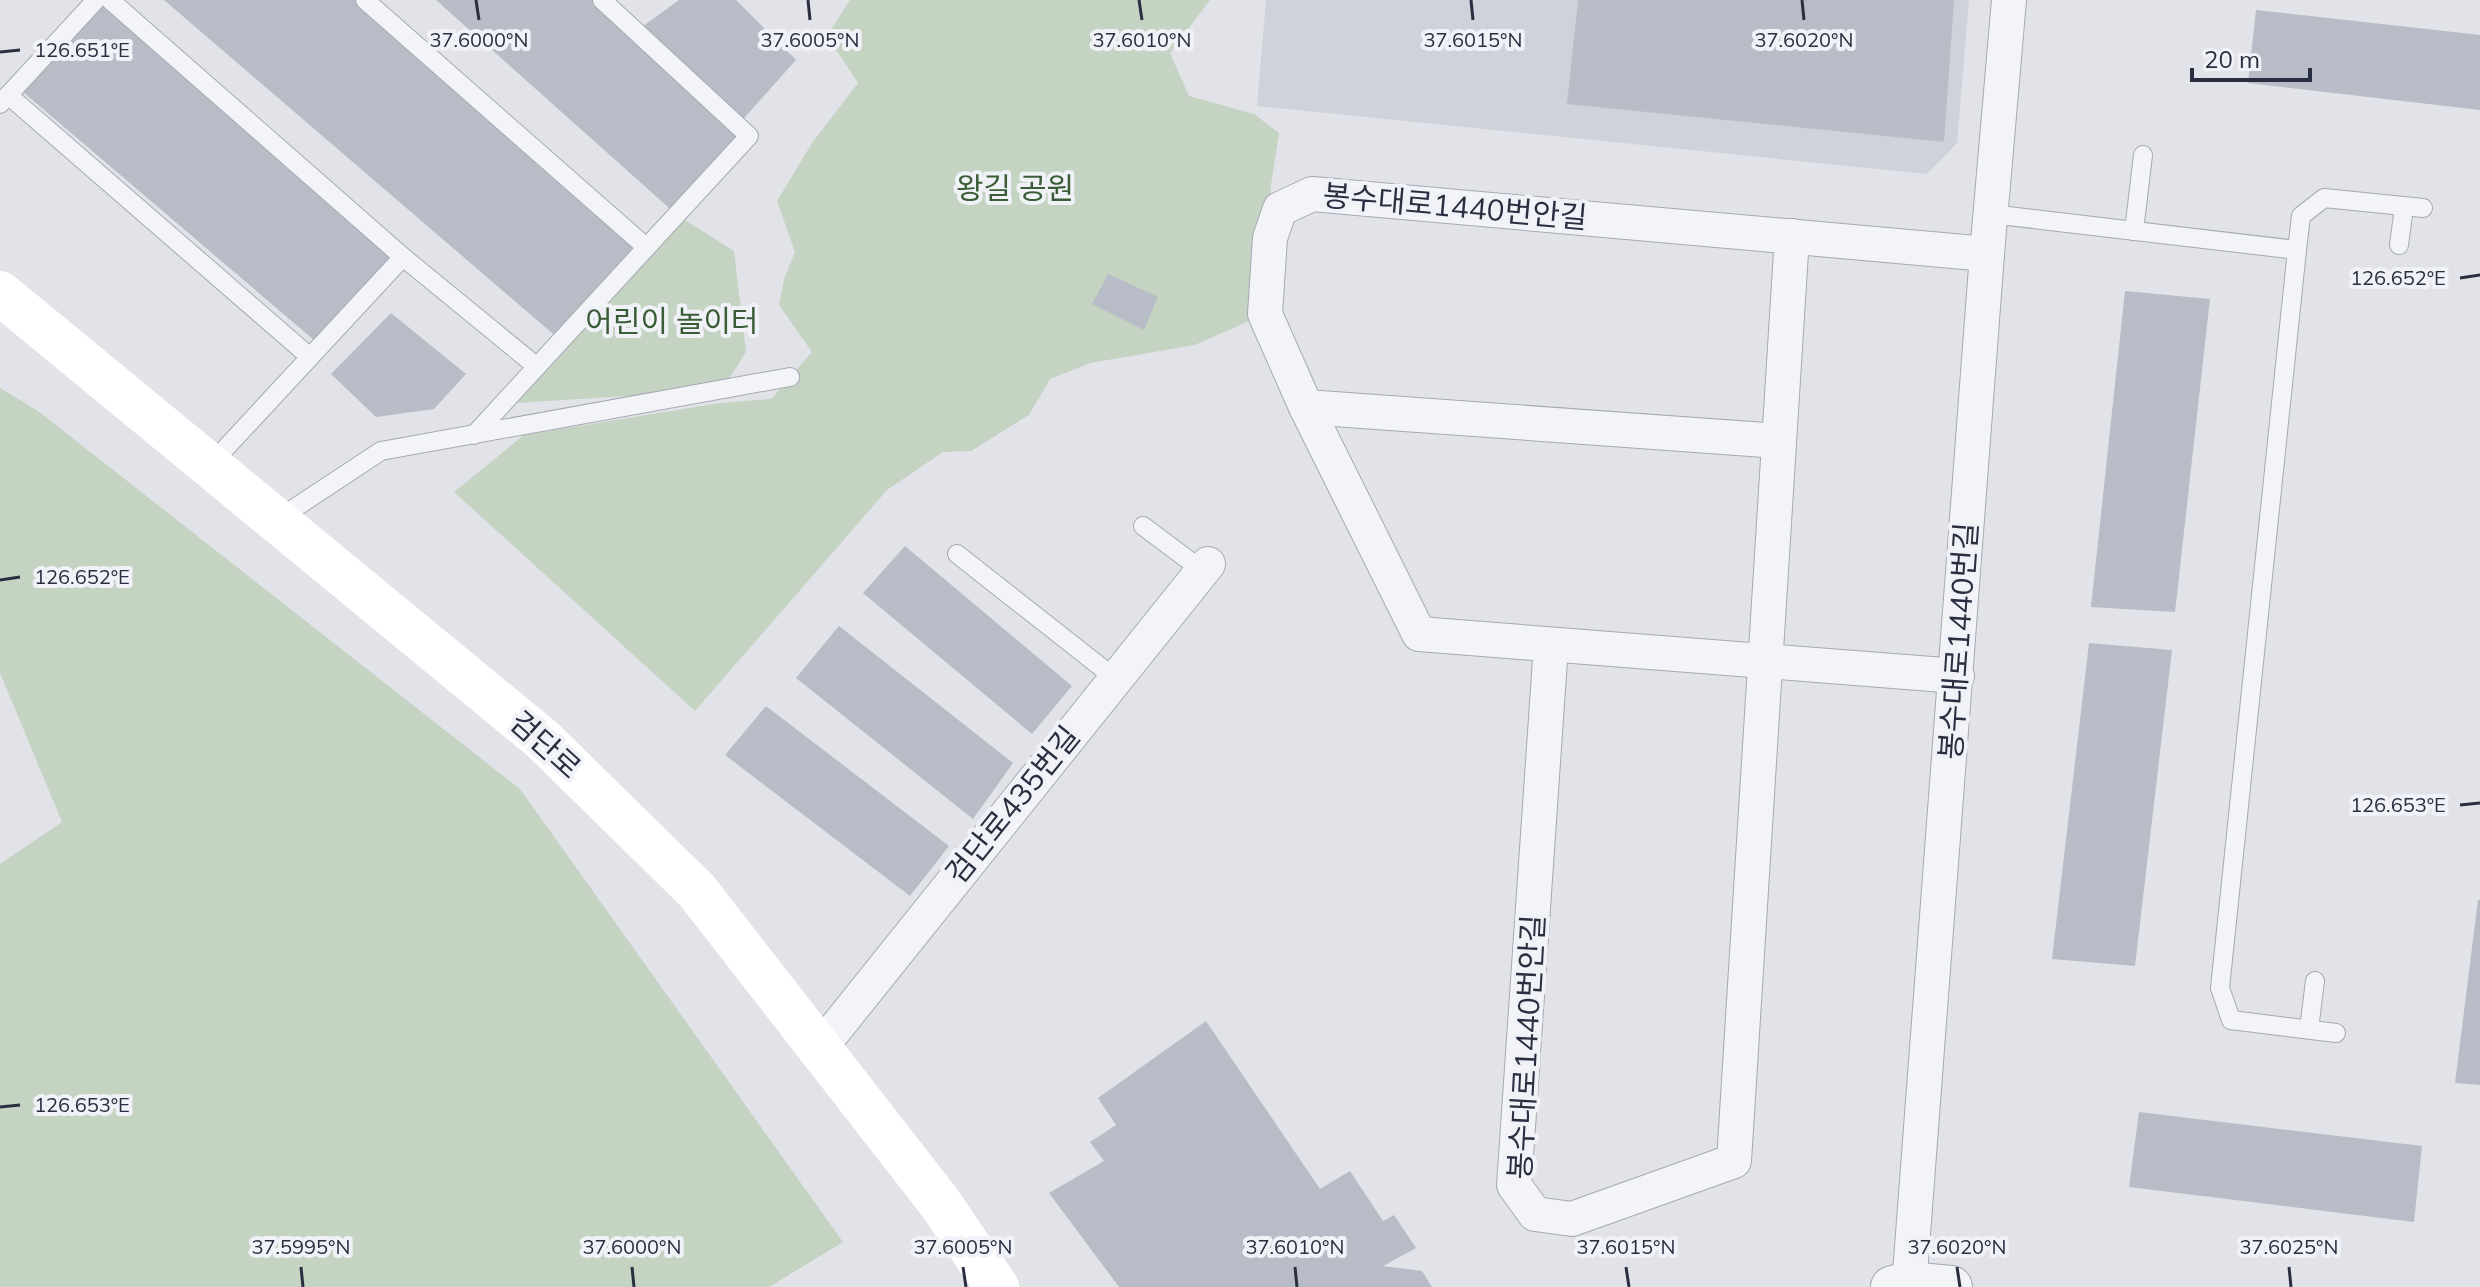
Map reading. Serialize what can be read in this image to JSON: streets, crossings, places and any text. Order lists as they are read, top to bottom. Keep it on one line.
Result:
{"streets":{"main road":["검단로"],"street":["봉수대로1440번안길","봉수대로1440번길","검단로435번길"]},"crossings":[["봉수대로1440번안길","봉수대로1440번길"],["검단로","검단로435번길"]],"parks":["왕길 공원","어린이 놀이터"],"scale_bar":"20 m","coordinates":["37.6000°N","37.6005°N","37.6010°N","37.6015°N","37.6020°N","126.651°E","126.652°E","126.653°E","37.5995°N","37.6025°N"]}
